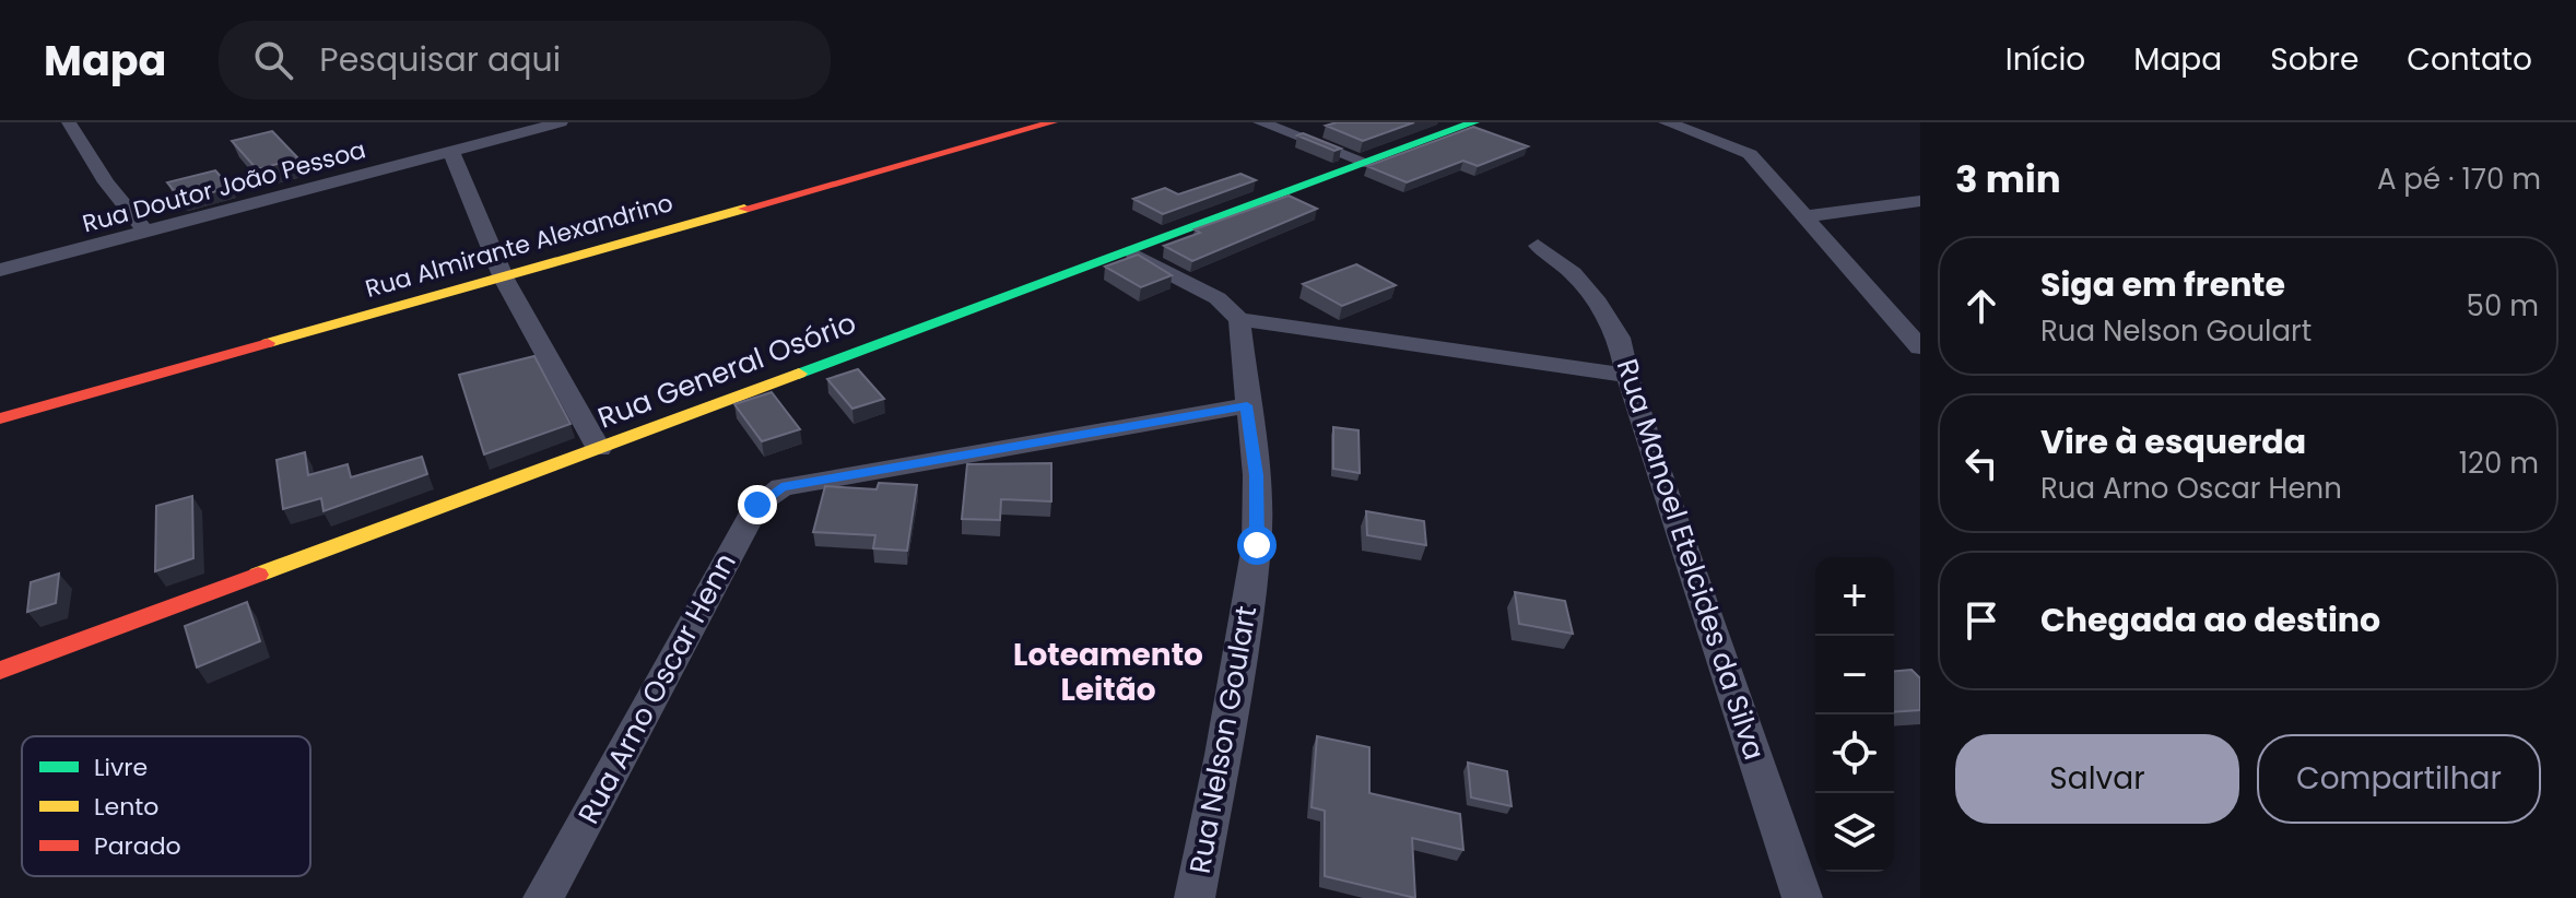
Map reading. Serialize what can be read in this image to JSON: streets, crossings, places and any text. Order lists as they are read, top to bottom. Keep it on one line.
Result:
{"streets":{"street":["Rua Doutor João Pessoa","Rua Almirante Alexandrino","Rua General Osório","Rua Manoel Etelcides da Silva","Rua Arno Oscar Henn","Rua Nelson Goulart"]},"crossings":[["Rua Arno Oscar Henn","Rua Nelson Goulart"]],"districts":["Loteamento Leitão"],"legend":["Livre","Lento","Parado"],"page":{"header":"Mapa","search":"Pesquisar aqui","nav":["Início","Mapa","Sobre","Contato"],"heading":["3 min","A pé · 170 m"],"list":[["Siga em frente","Rua Nelson Goulart","50 m"],["Vire à esquerda","Rua Arno Oscar Henn","120 m"],"Chegada ao destino"],"map_buttons":["+","−"],"buttons":["Salvar","Compartilhar"]}}
